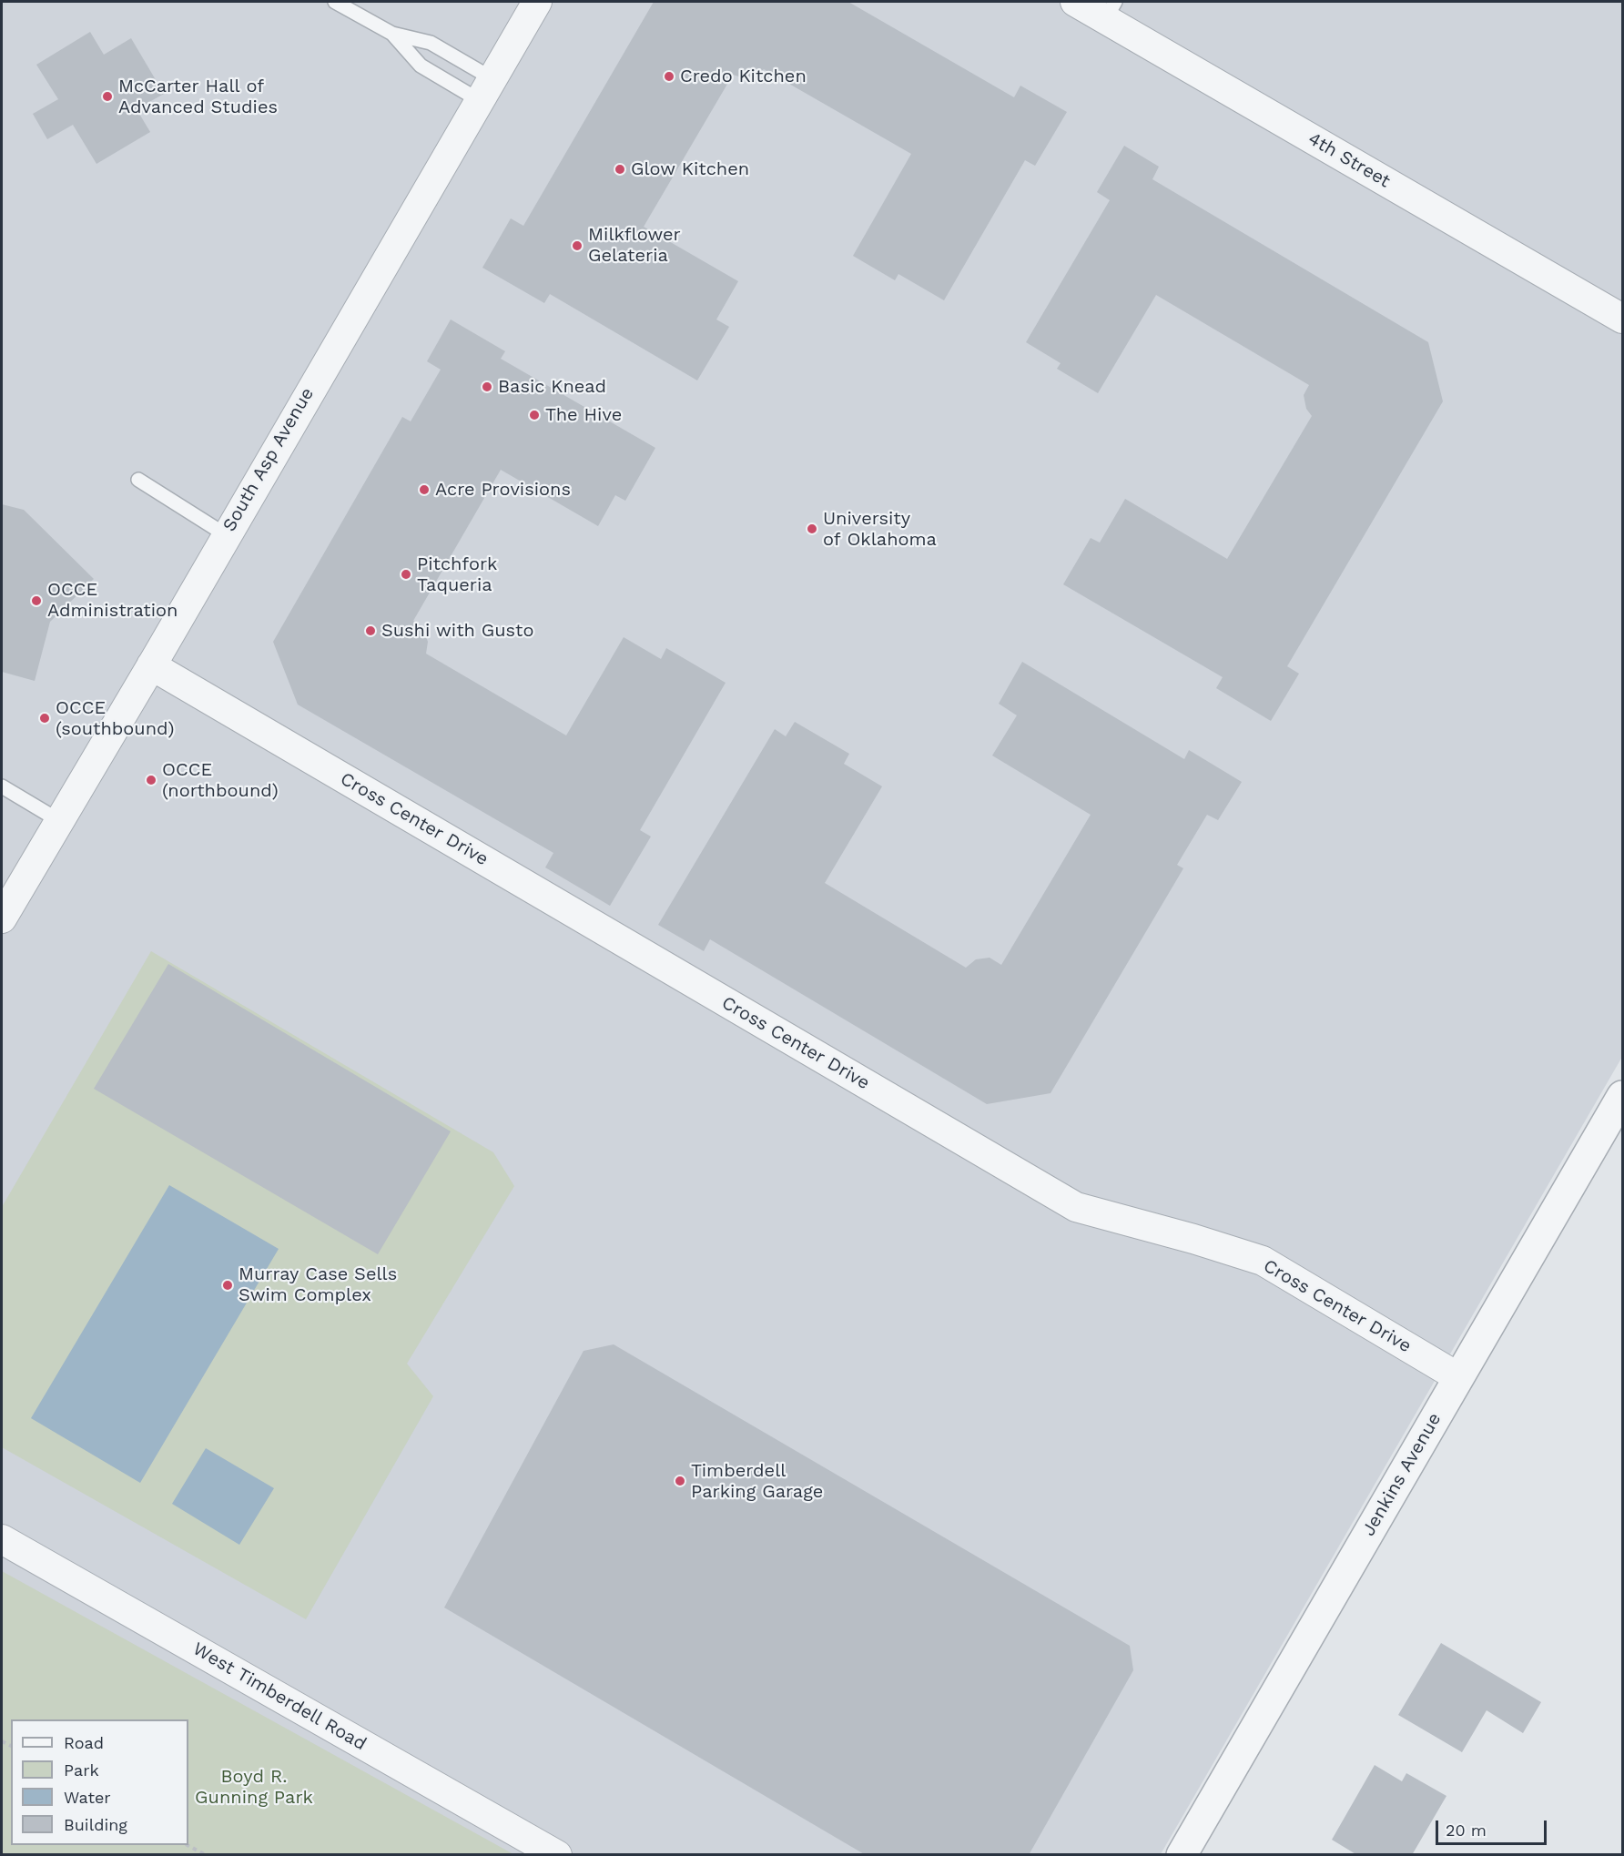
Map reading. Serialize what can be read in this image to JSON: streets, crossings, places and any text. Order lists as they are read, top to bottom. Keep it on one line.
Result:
{"streets":{"street":["4th Street","South Asp Avenue","Cross Center Drive","Jenkins Avenue","West Timberdell Road"]},"crossings":[["South Asp Avenue","Cross Center Drive"],["Cross Center Drive","Jenkins Avenue"]],"parks":["Boyd R. Gunning Park"],"places":["Credo Kitchen","McCarter Hall of Advanced Studies","Glow Kitchen","Milkflower Gelateria","Basic Knead","The Hive","Acre Provisions","University of Oklahoma","Pitchfork Taqueria","OCCE Administration","Sushi with Gusto","OCCE (southbound)","OCCE (northbound)","Murray Case Sells Swim Complex","Timberdell Parking Garage"],"legend":["Road","Park","Water","Building"],"scale_bar":"20 m"}
